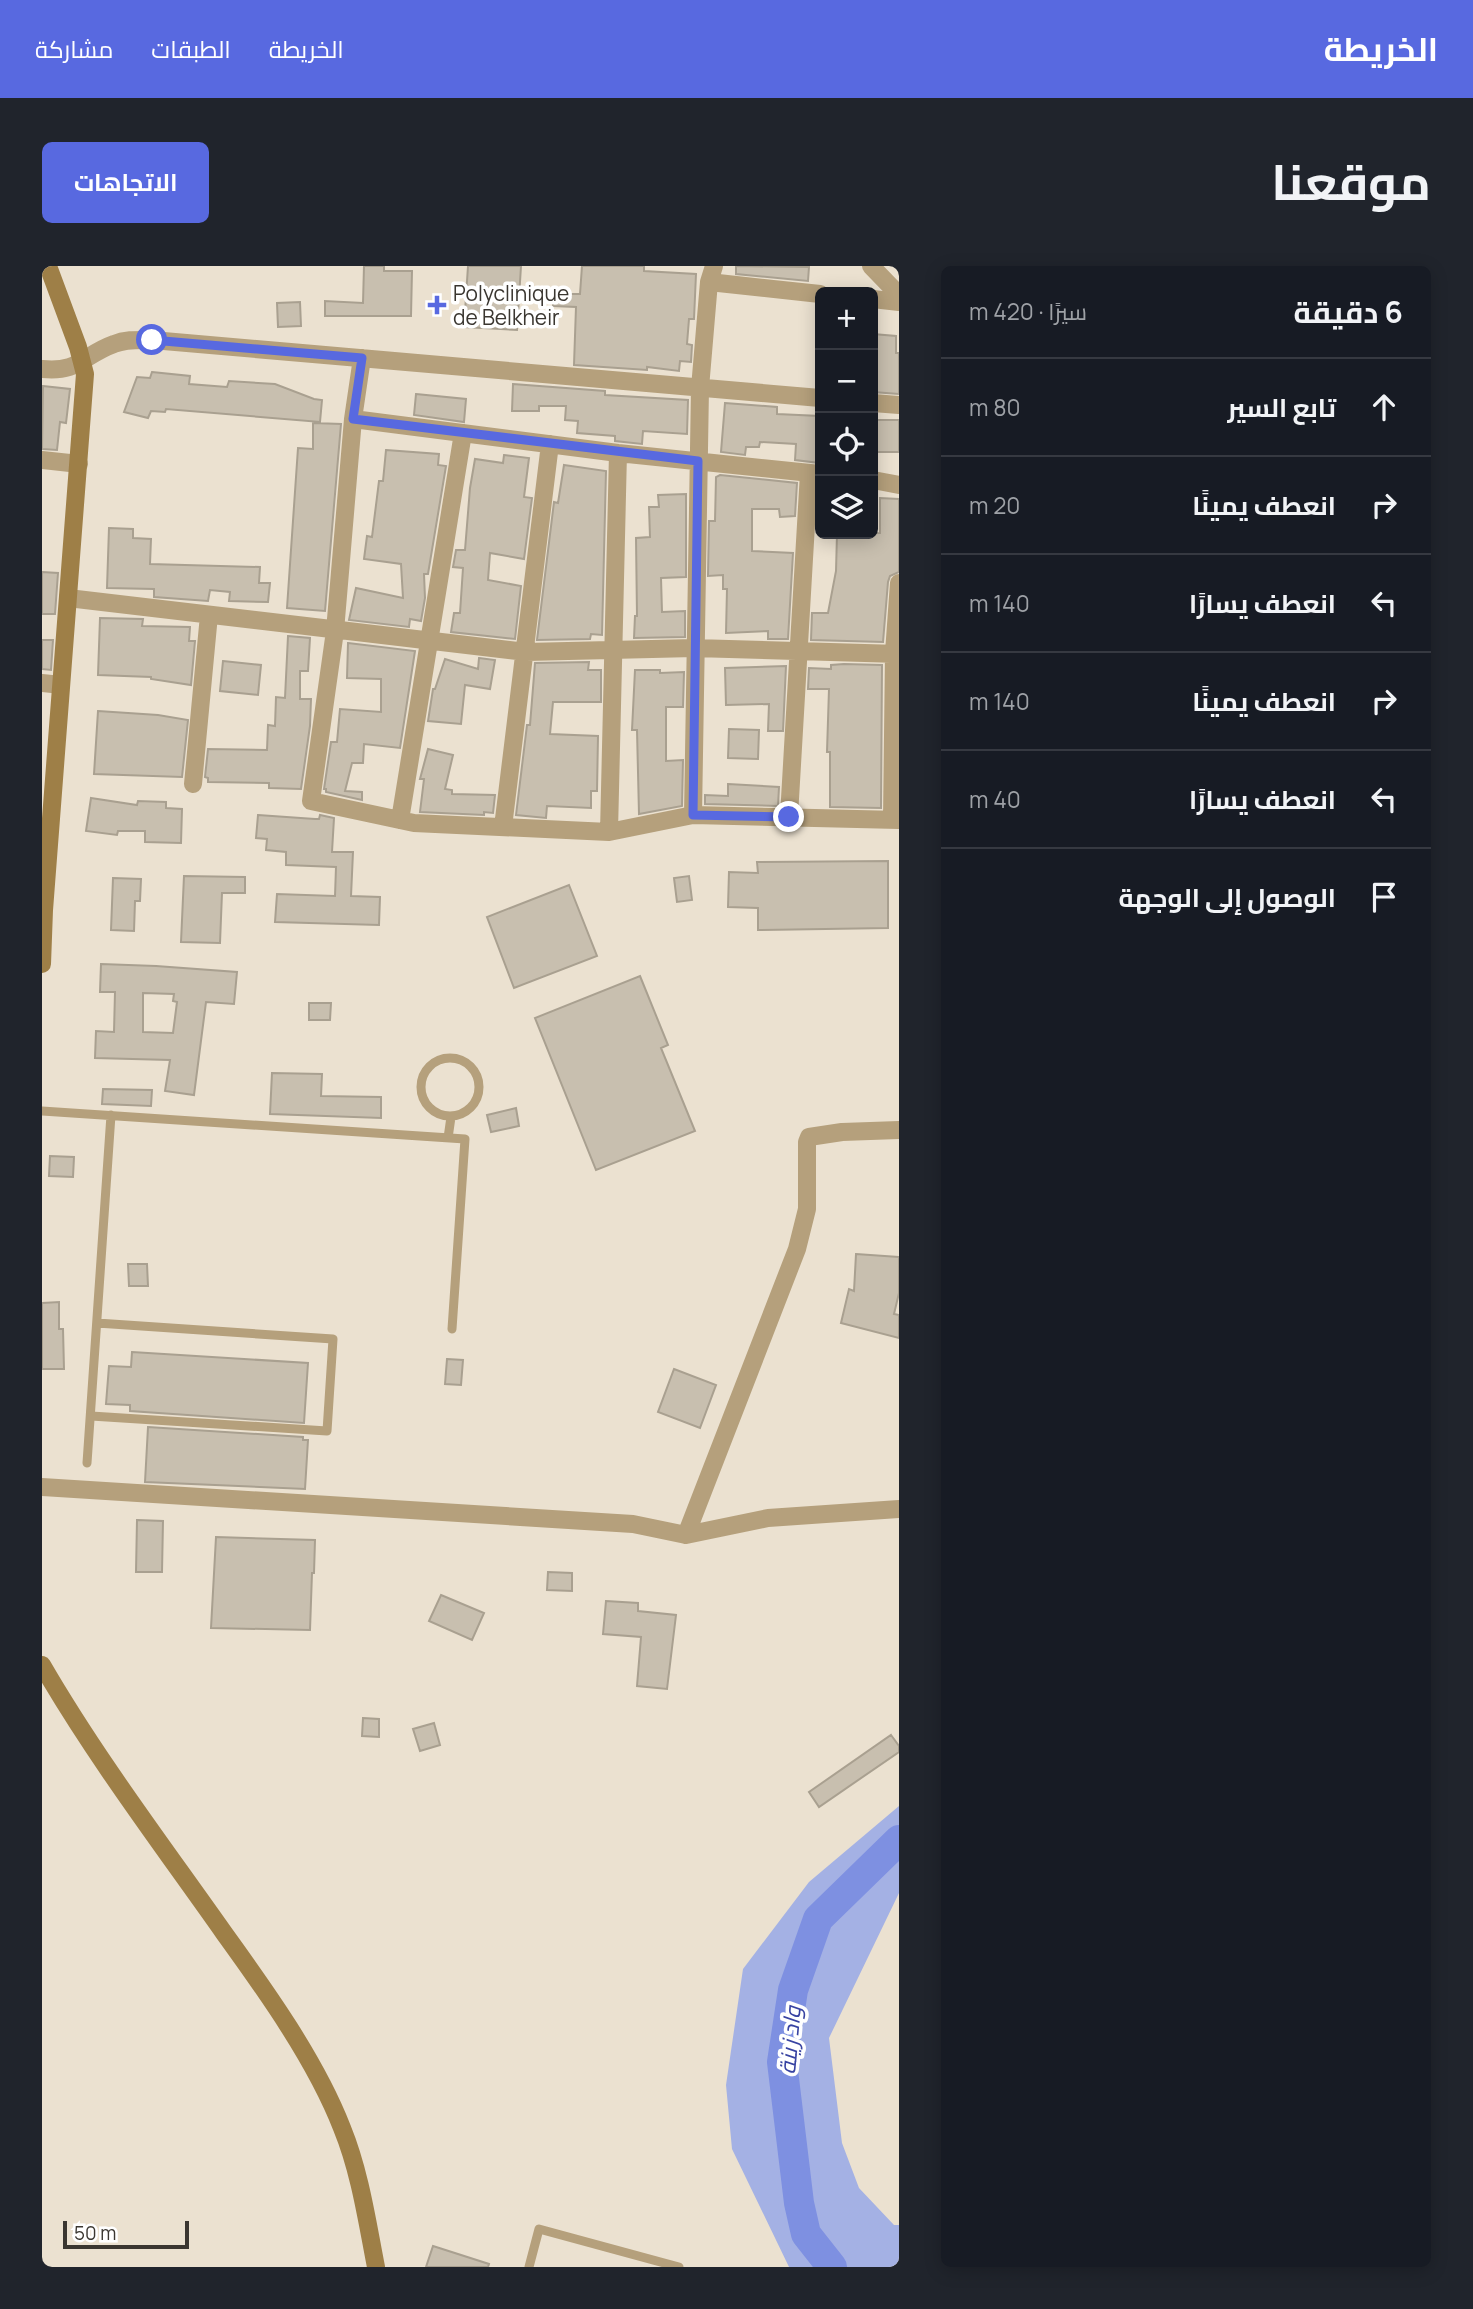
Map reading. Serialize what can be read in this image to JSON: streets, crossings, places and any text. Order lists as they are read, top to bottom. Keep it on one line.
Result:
{"water":["واد زينة"],"places":{"health":["Polyclinique de Belkheir"]},"scale_bar":"50 m","page":{"header":"الخريطة","nav":["الخريطة","الطبقات","مشاركة"],"title":"موقعنا","buttons":"الاتجاهات","heading":["6 دقيقة","سيرًا · 420 m"],"map_buttons":["+","−"],"list":[["تابع السير","80 m"],["انعطف يمينًا","20 m"],["انعطف يسارًا","140 m"],["انعطف يمينًا","140 m"],["انعطف يسارًا","40 m"],"الوصول إلى الوجهة"],"scale":"50 m"}}
